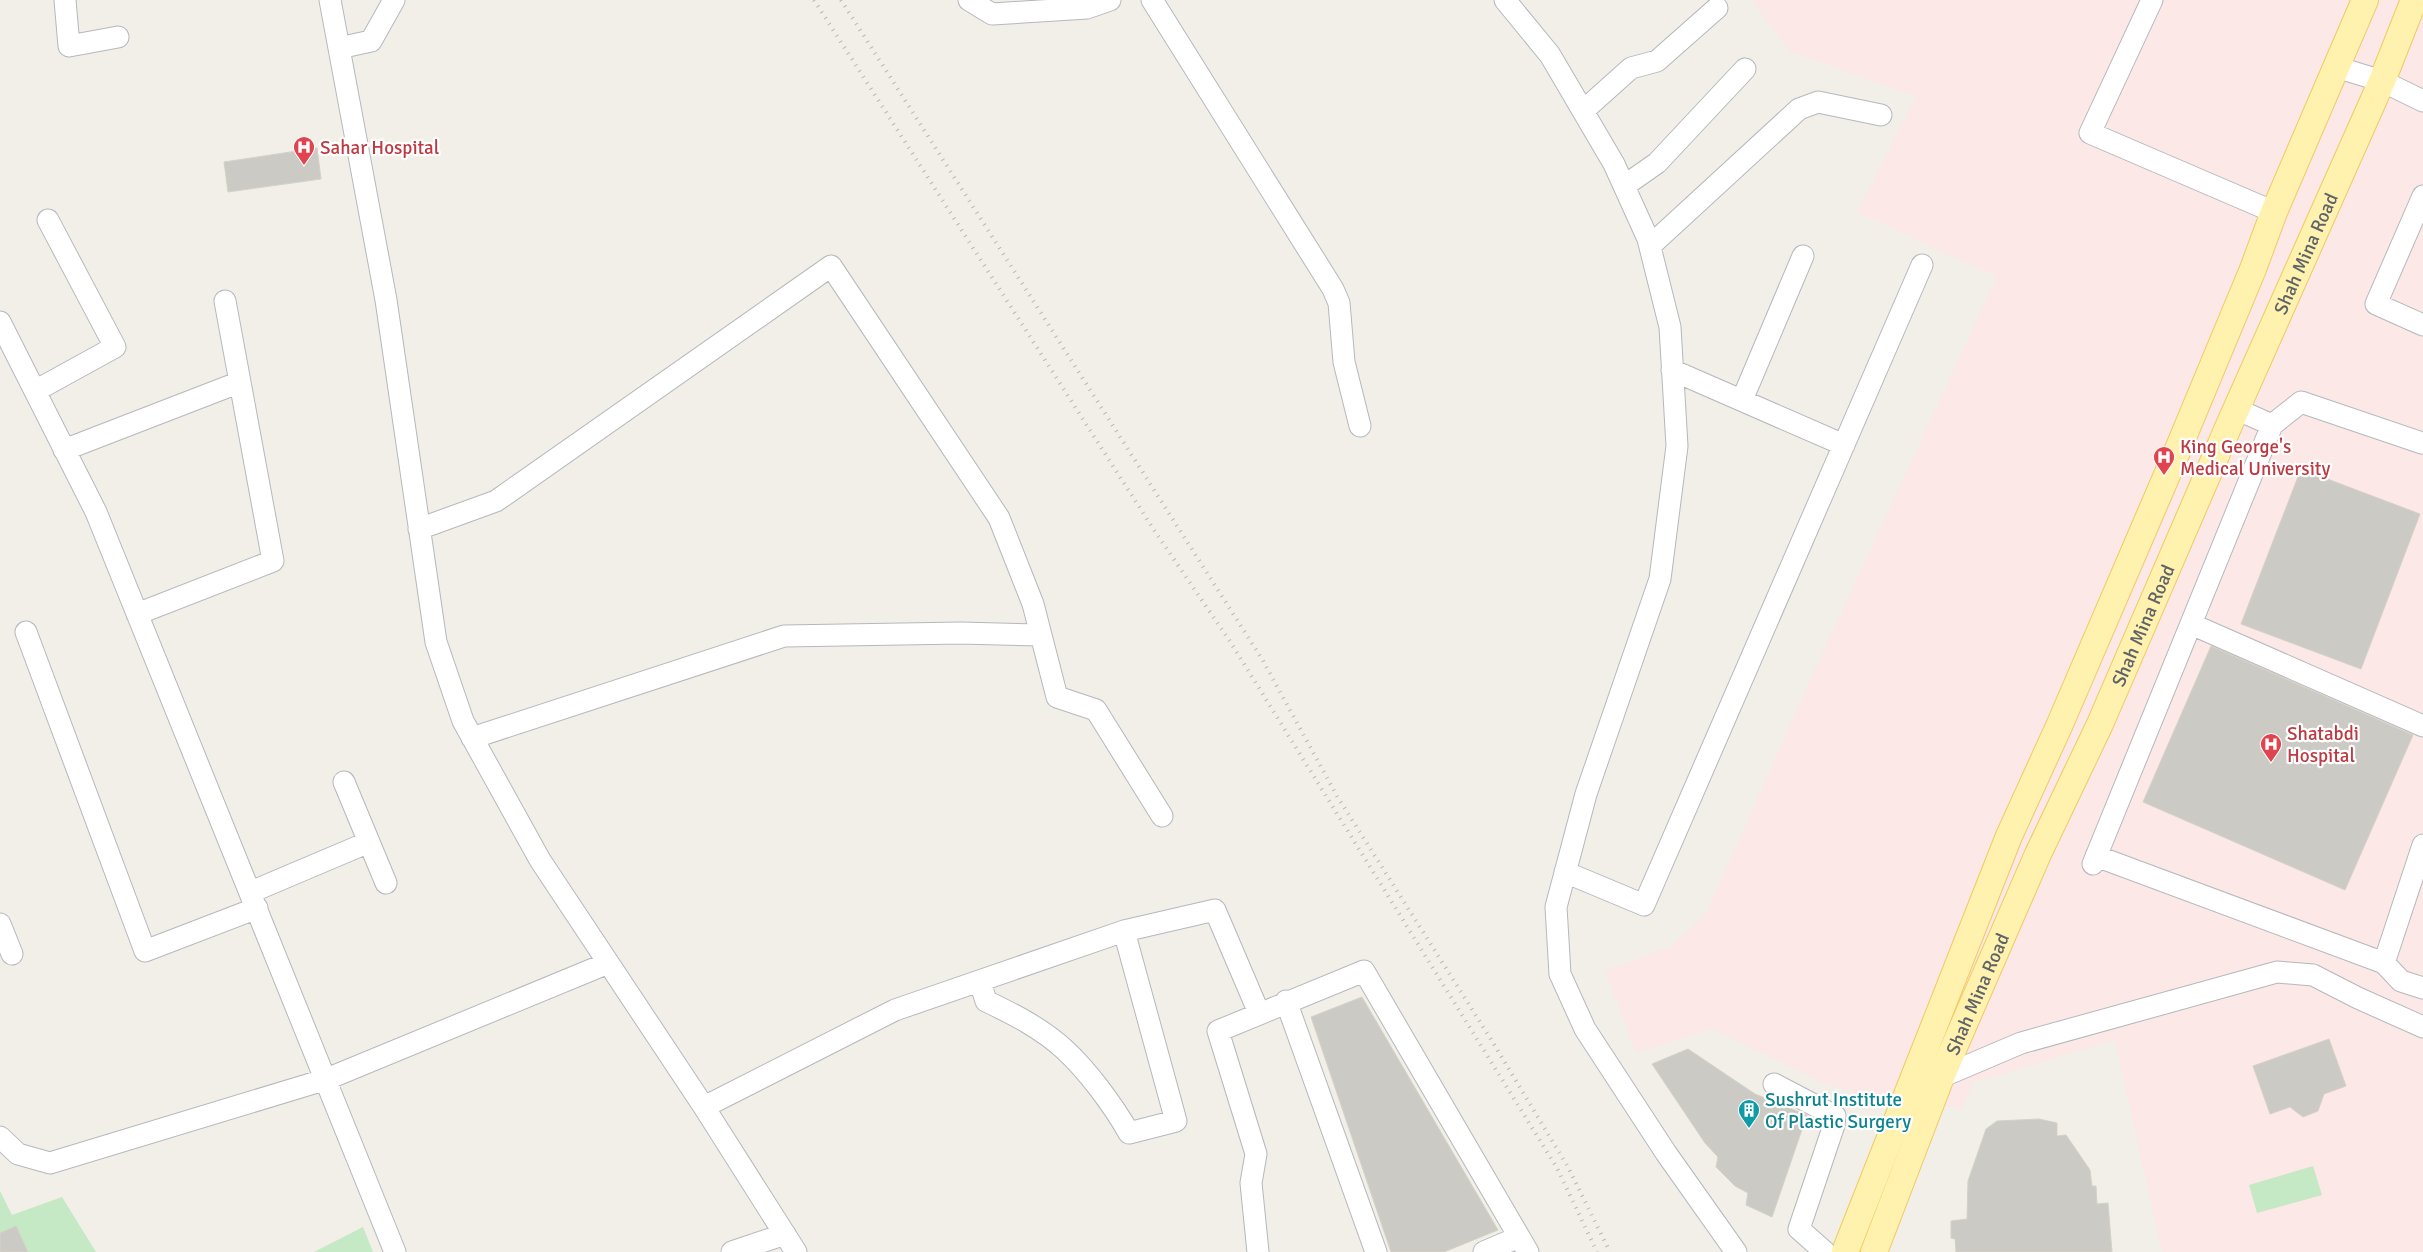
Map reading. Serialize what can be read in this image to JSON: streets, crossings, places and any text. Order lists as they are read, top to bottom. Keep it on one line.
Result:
{"streets":{"main road":["Shah Mina Road"]},"places":{"hospital":["Sahar Hospital","King George's Medical University","Shatabdi Hospital"],"building":["Sushrut Institute Of Plastic Surgery"]}}
